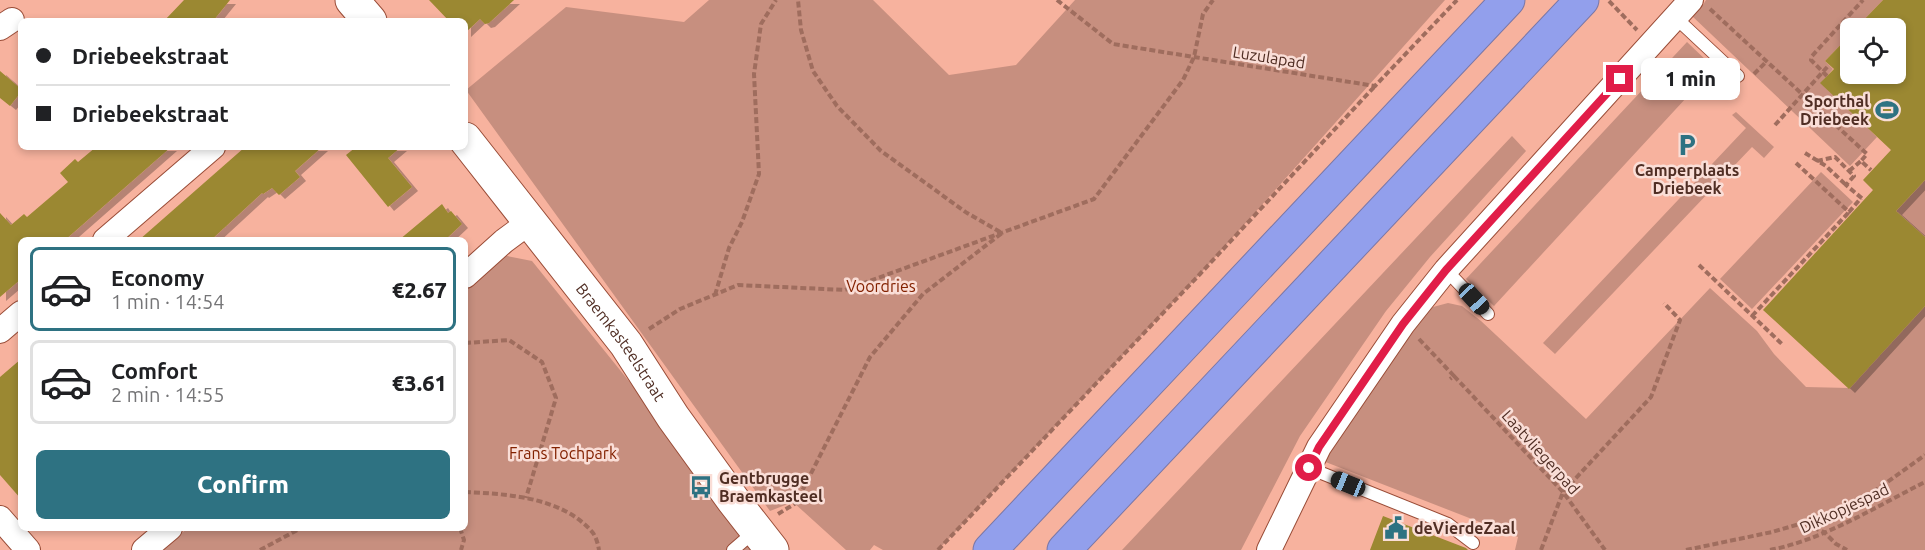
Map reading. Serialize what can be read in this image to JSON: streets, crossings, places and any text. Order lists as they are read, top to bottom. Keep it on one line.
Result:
{"streets":{"street":["Braemkasteelstraat"],"path":["Luzulapad","Laatvliegerpad","Dikkopjespad"]},"parks":["Voordries","Frans Tochpark"],"places":{"sports":["Sporthal Driebeek"],"parking":["Camperplaats Driebeek"],"bus stop":["Gentbrugge Braemkasteel"],"public building":["deVierdeZaal"]},"page":{"banner":["Driebeekstraat","Driebeekstraat"],"bubble":"1 min","list":[{"name":"Economy","note":"1 min · 14:54","value":"€2.67"},{"name":"Comfort","note":"2 min · 14:55","value":"€3.61"}],"buttons":"Confirm"}}
